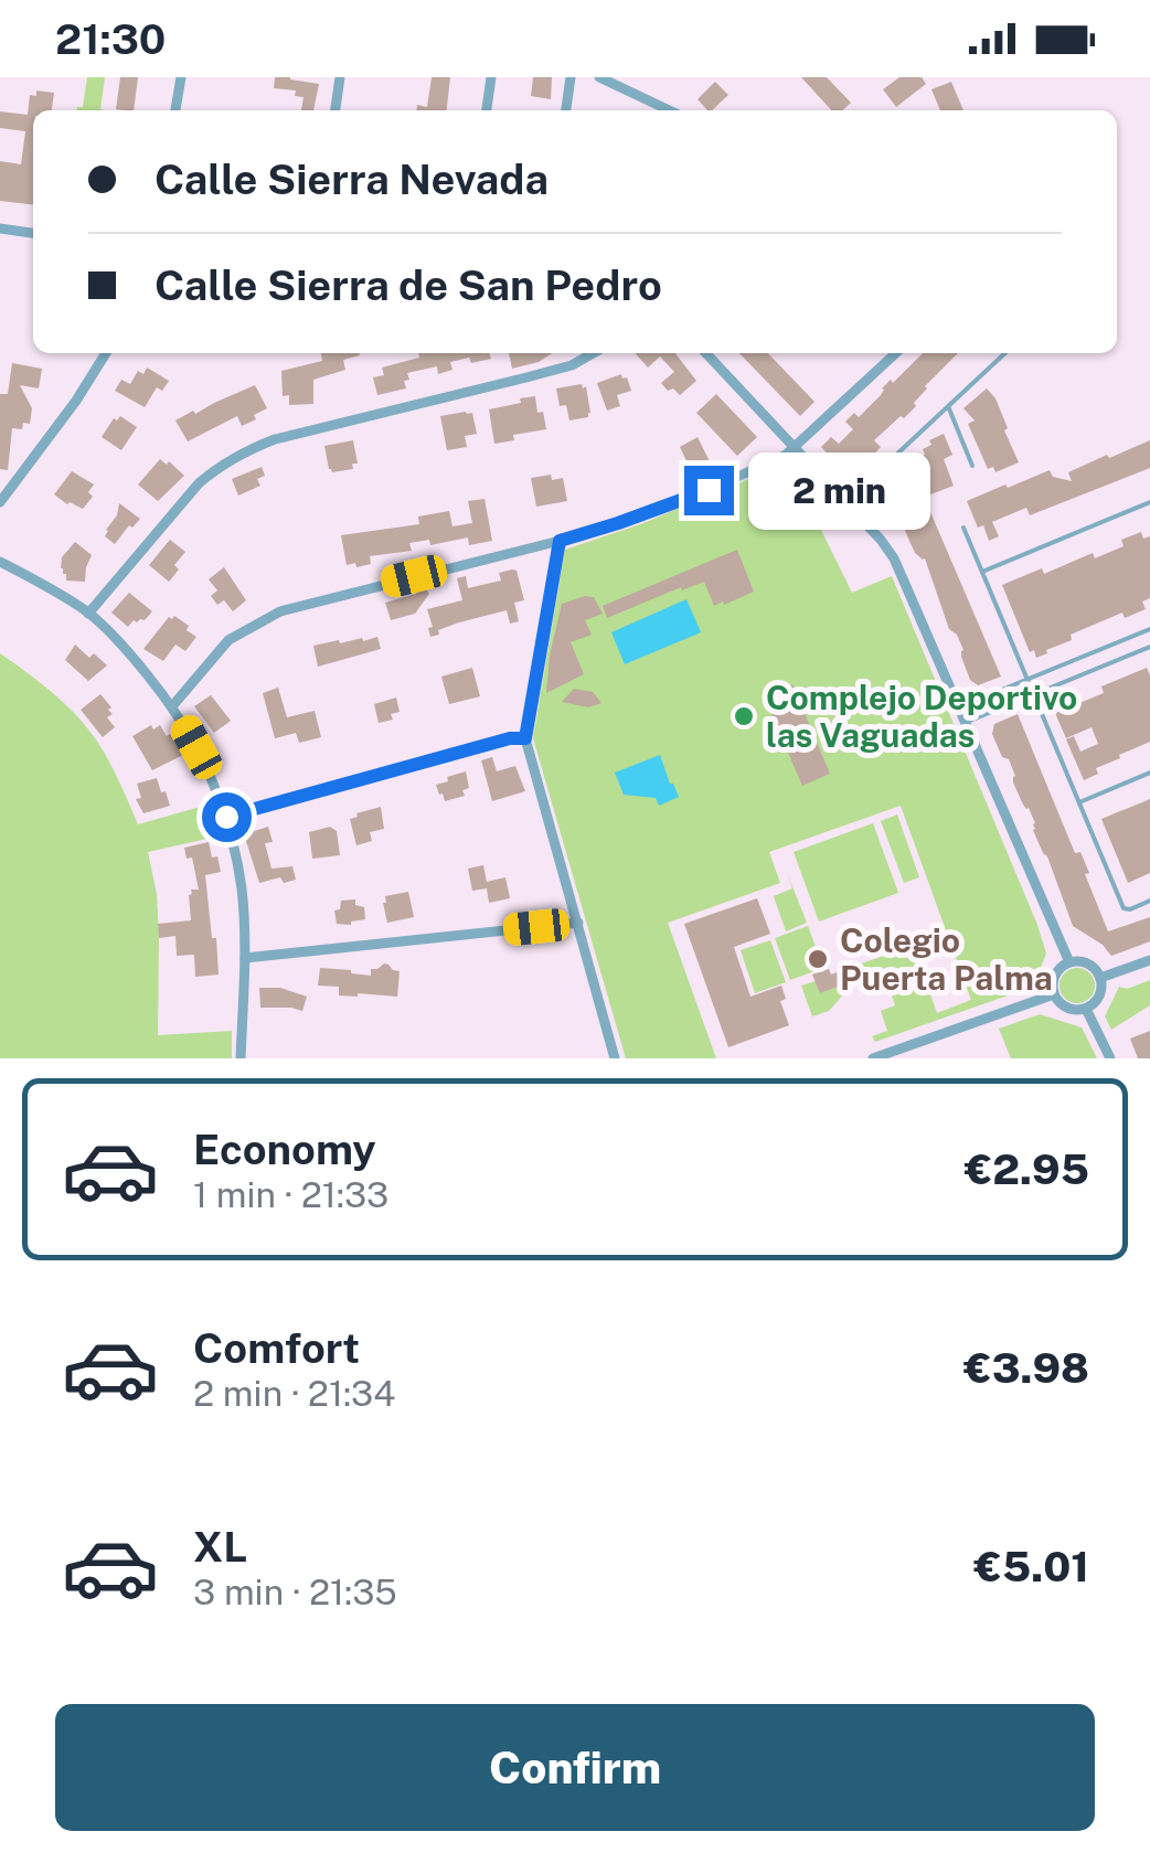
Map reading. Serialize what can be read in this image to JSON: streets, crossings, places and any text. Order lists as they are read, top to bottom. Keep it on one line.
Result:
{"places":["Complejo Deportivo las Vaguadas","Colegio Puerta Palma"],"page":{"status":"21:30","banner":["Calle Sierra Nevada","Calle Sierra de San Pedro"],"bubble":"2 min","list":[{"name":"Economy","note":"1 min · 21:33","value":"€2.95"},{"name":"Comfort","note":"2 min · 21:34","value":"€3.98"},{"name":"XL","note":"3 min · 21:35","value":"€5.01"}],"buttons":"Confirm"}}
